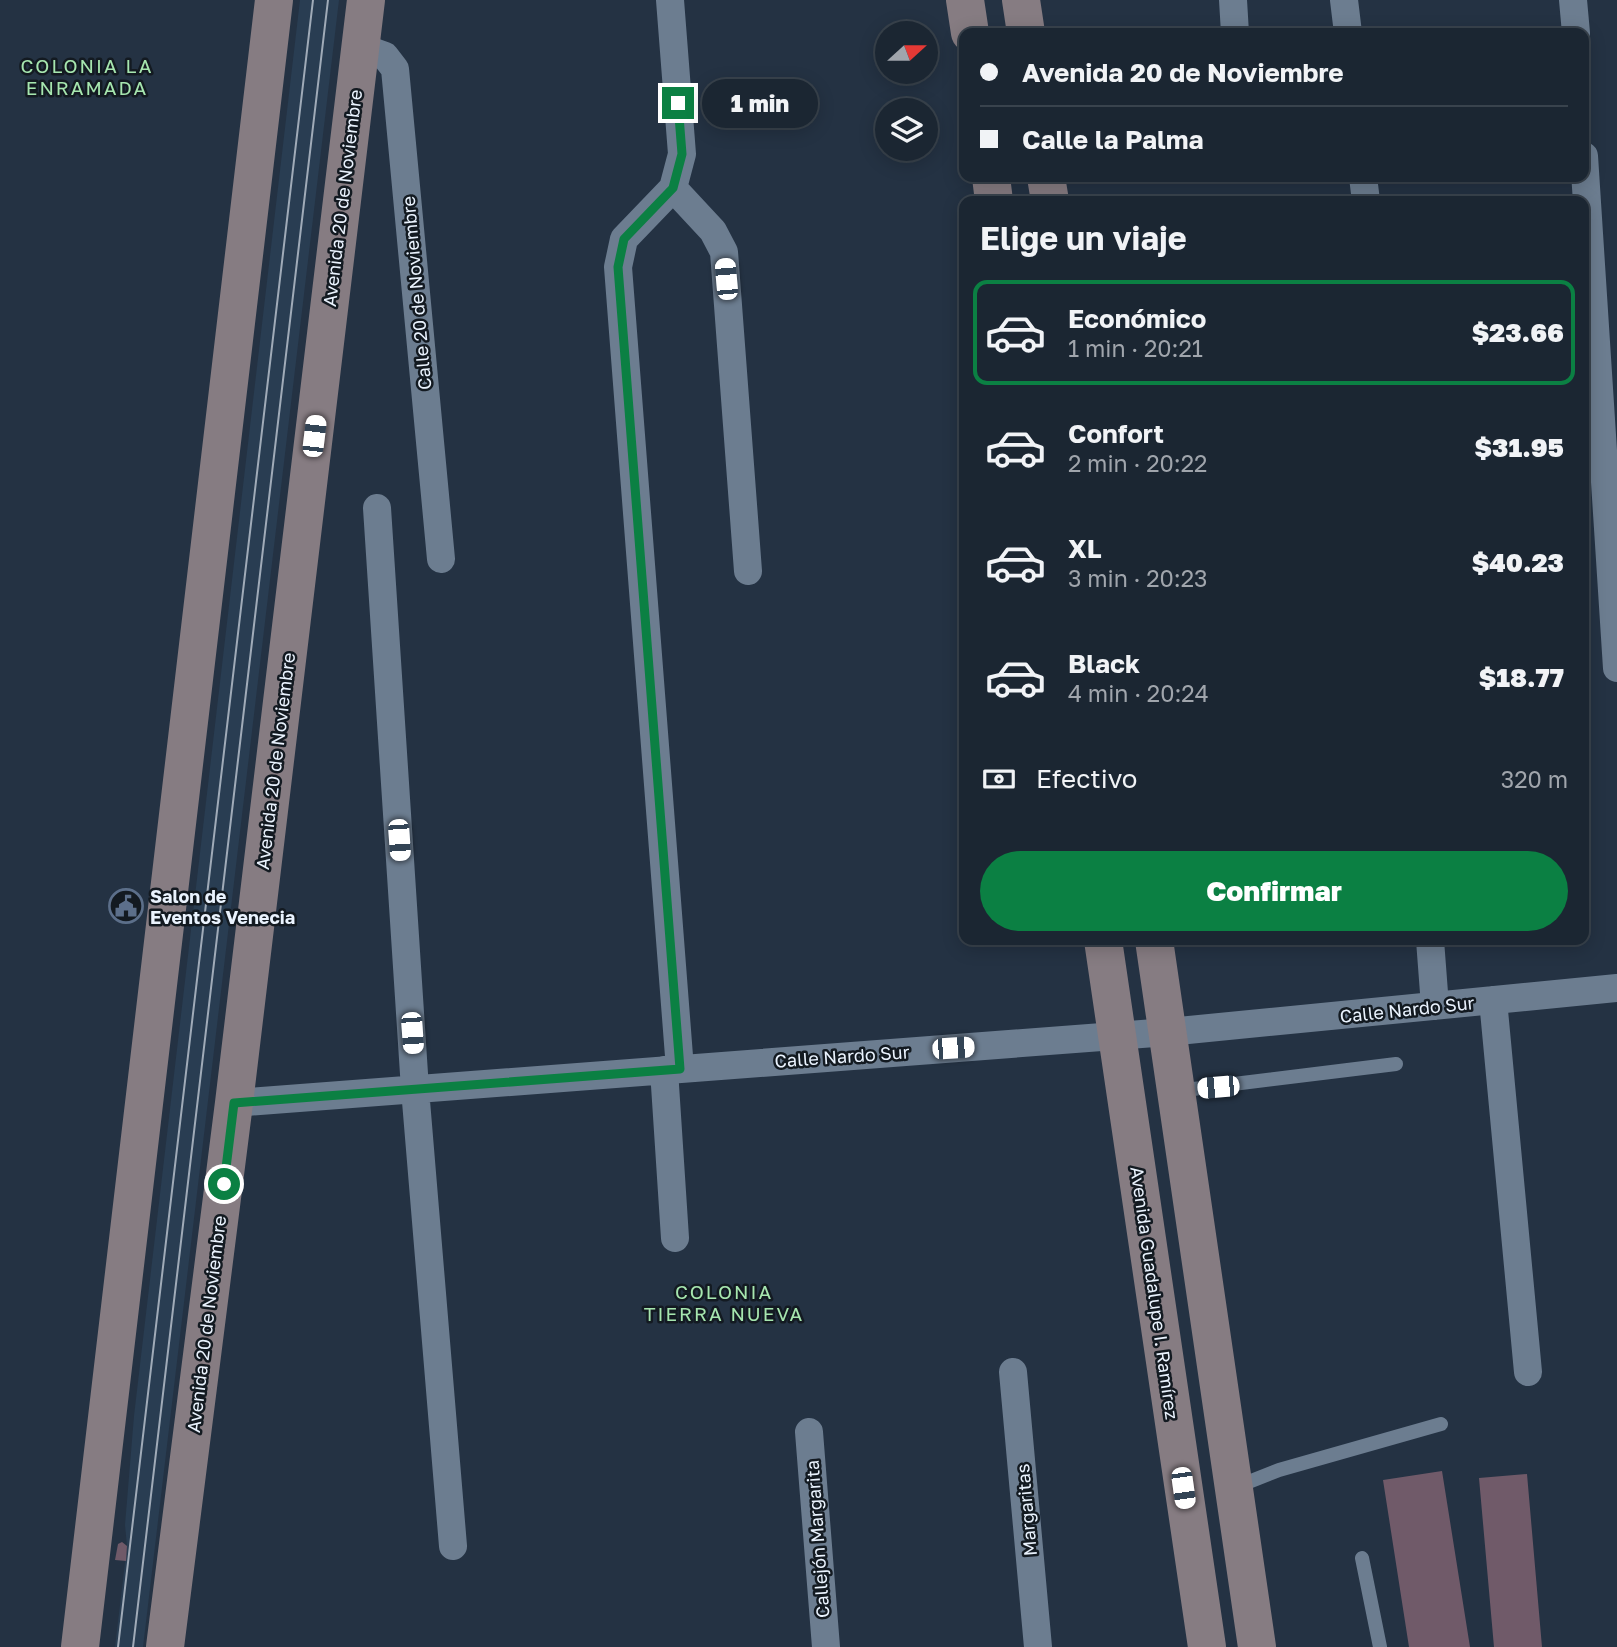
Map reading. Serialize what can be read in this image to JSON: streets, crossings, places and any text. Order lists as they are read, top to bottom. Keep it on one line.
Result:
{"streets":{"main road":["Avenida 20 de Noviembre","Avenida Guadalupe I. Ramírez"],"street":["Calle 20 de Noviembre","Calle Nardo Sur","Margaritas","Callejón Margarita"]},"crossings":[["Avenida 20 de Noviembre","Calle 20 de Noviembre"],["Avenida 20 de Noviembre","Calle Nardo Sur"],["Calle Nardo Sur","Avenida Guadalupe I. Ramírez"]],"districts":["COLONIA LA ENRAMADA","COLONIA TIERRA NUEVA"],"places":{"public building":["Salon de Eventos Venecia"]},"north":"right","page":{"banner":["Avenida 20 de Noviembre","Calle la Palma"],"bubble":"1 min","heading":"Elige un viaje","list":[{"name":"Económico","note":"1 min · 20:21","value":"$23.66"},{"name":"Confort","note":"2 min · 20:22","value":"$31.95"},{"name":"XL","note":"3 min · 20:23","value":"$40.23"},{"name":"Black","note":"4 min · 20:24","value":"$18.77"}],"pay":["Efectivo","320 m"],"buttons":"Confirmar"}}
